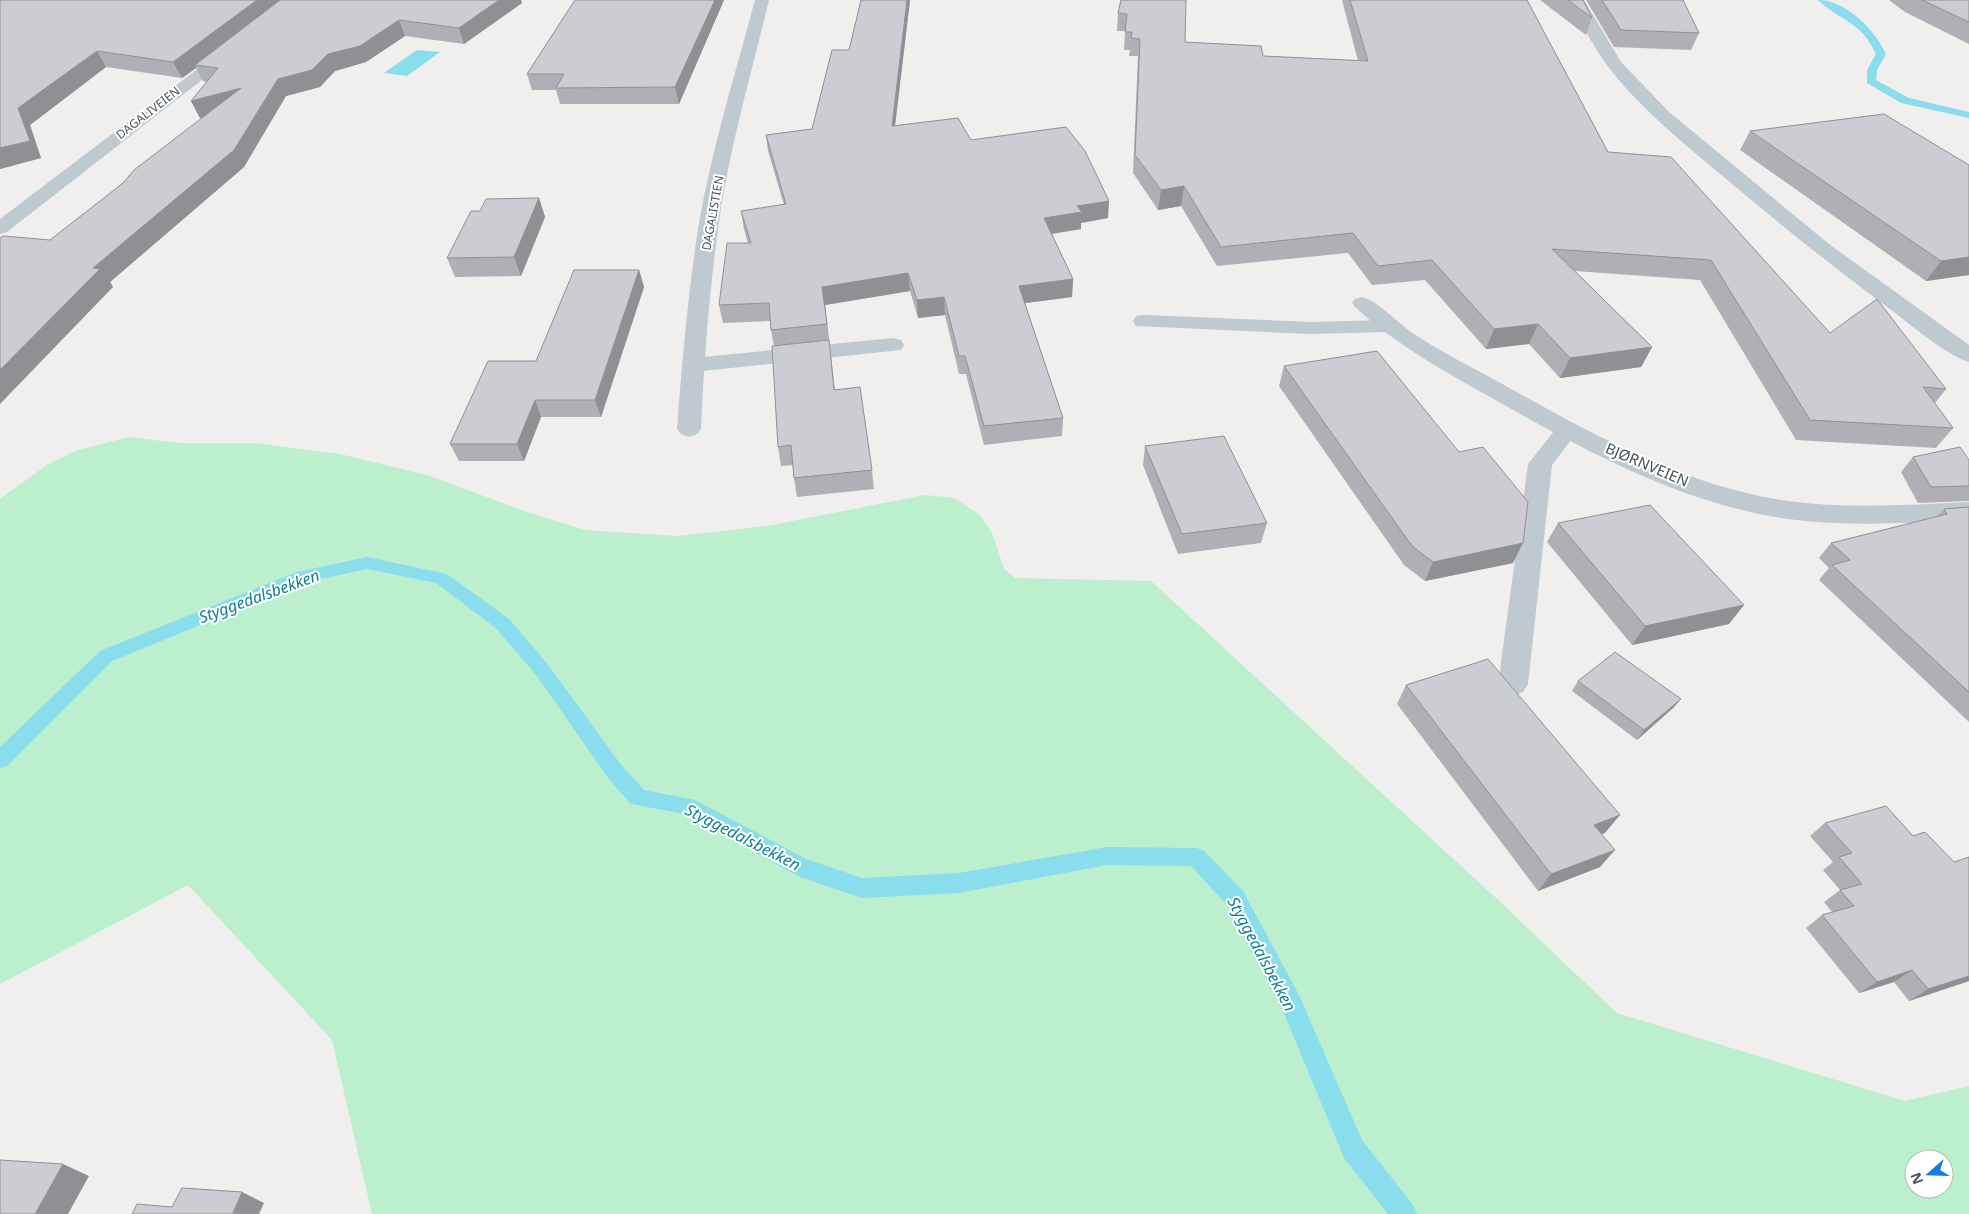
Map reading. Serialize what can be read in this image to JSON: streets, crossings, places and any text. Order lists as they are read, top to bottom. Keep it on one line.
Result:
{"streets":{"street":["DAGALIVEIEN","DAGALISTIEN","BJØRNVEIEN"]},"water":["Styggedalsbekken"],"north":"left"}
